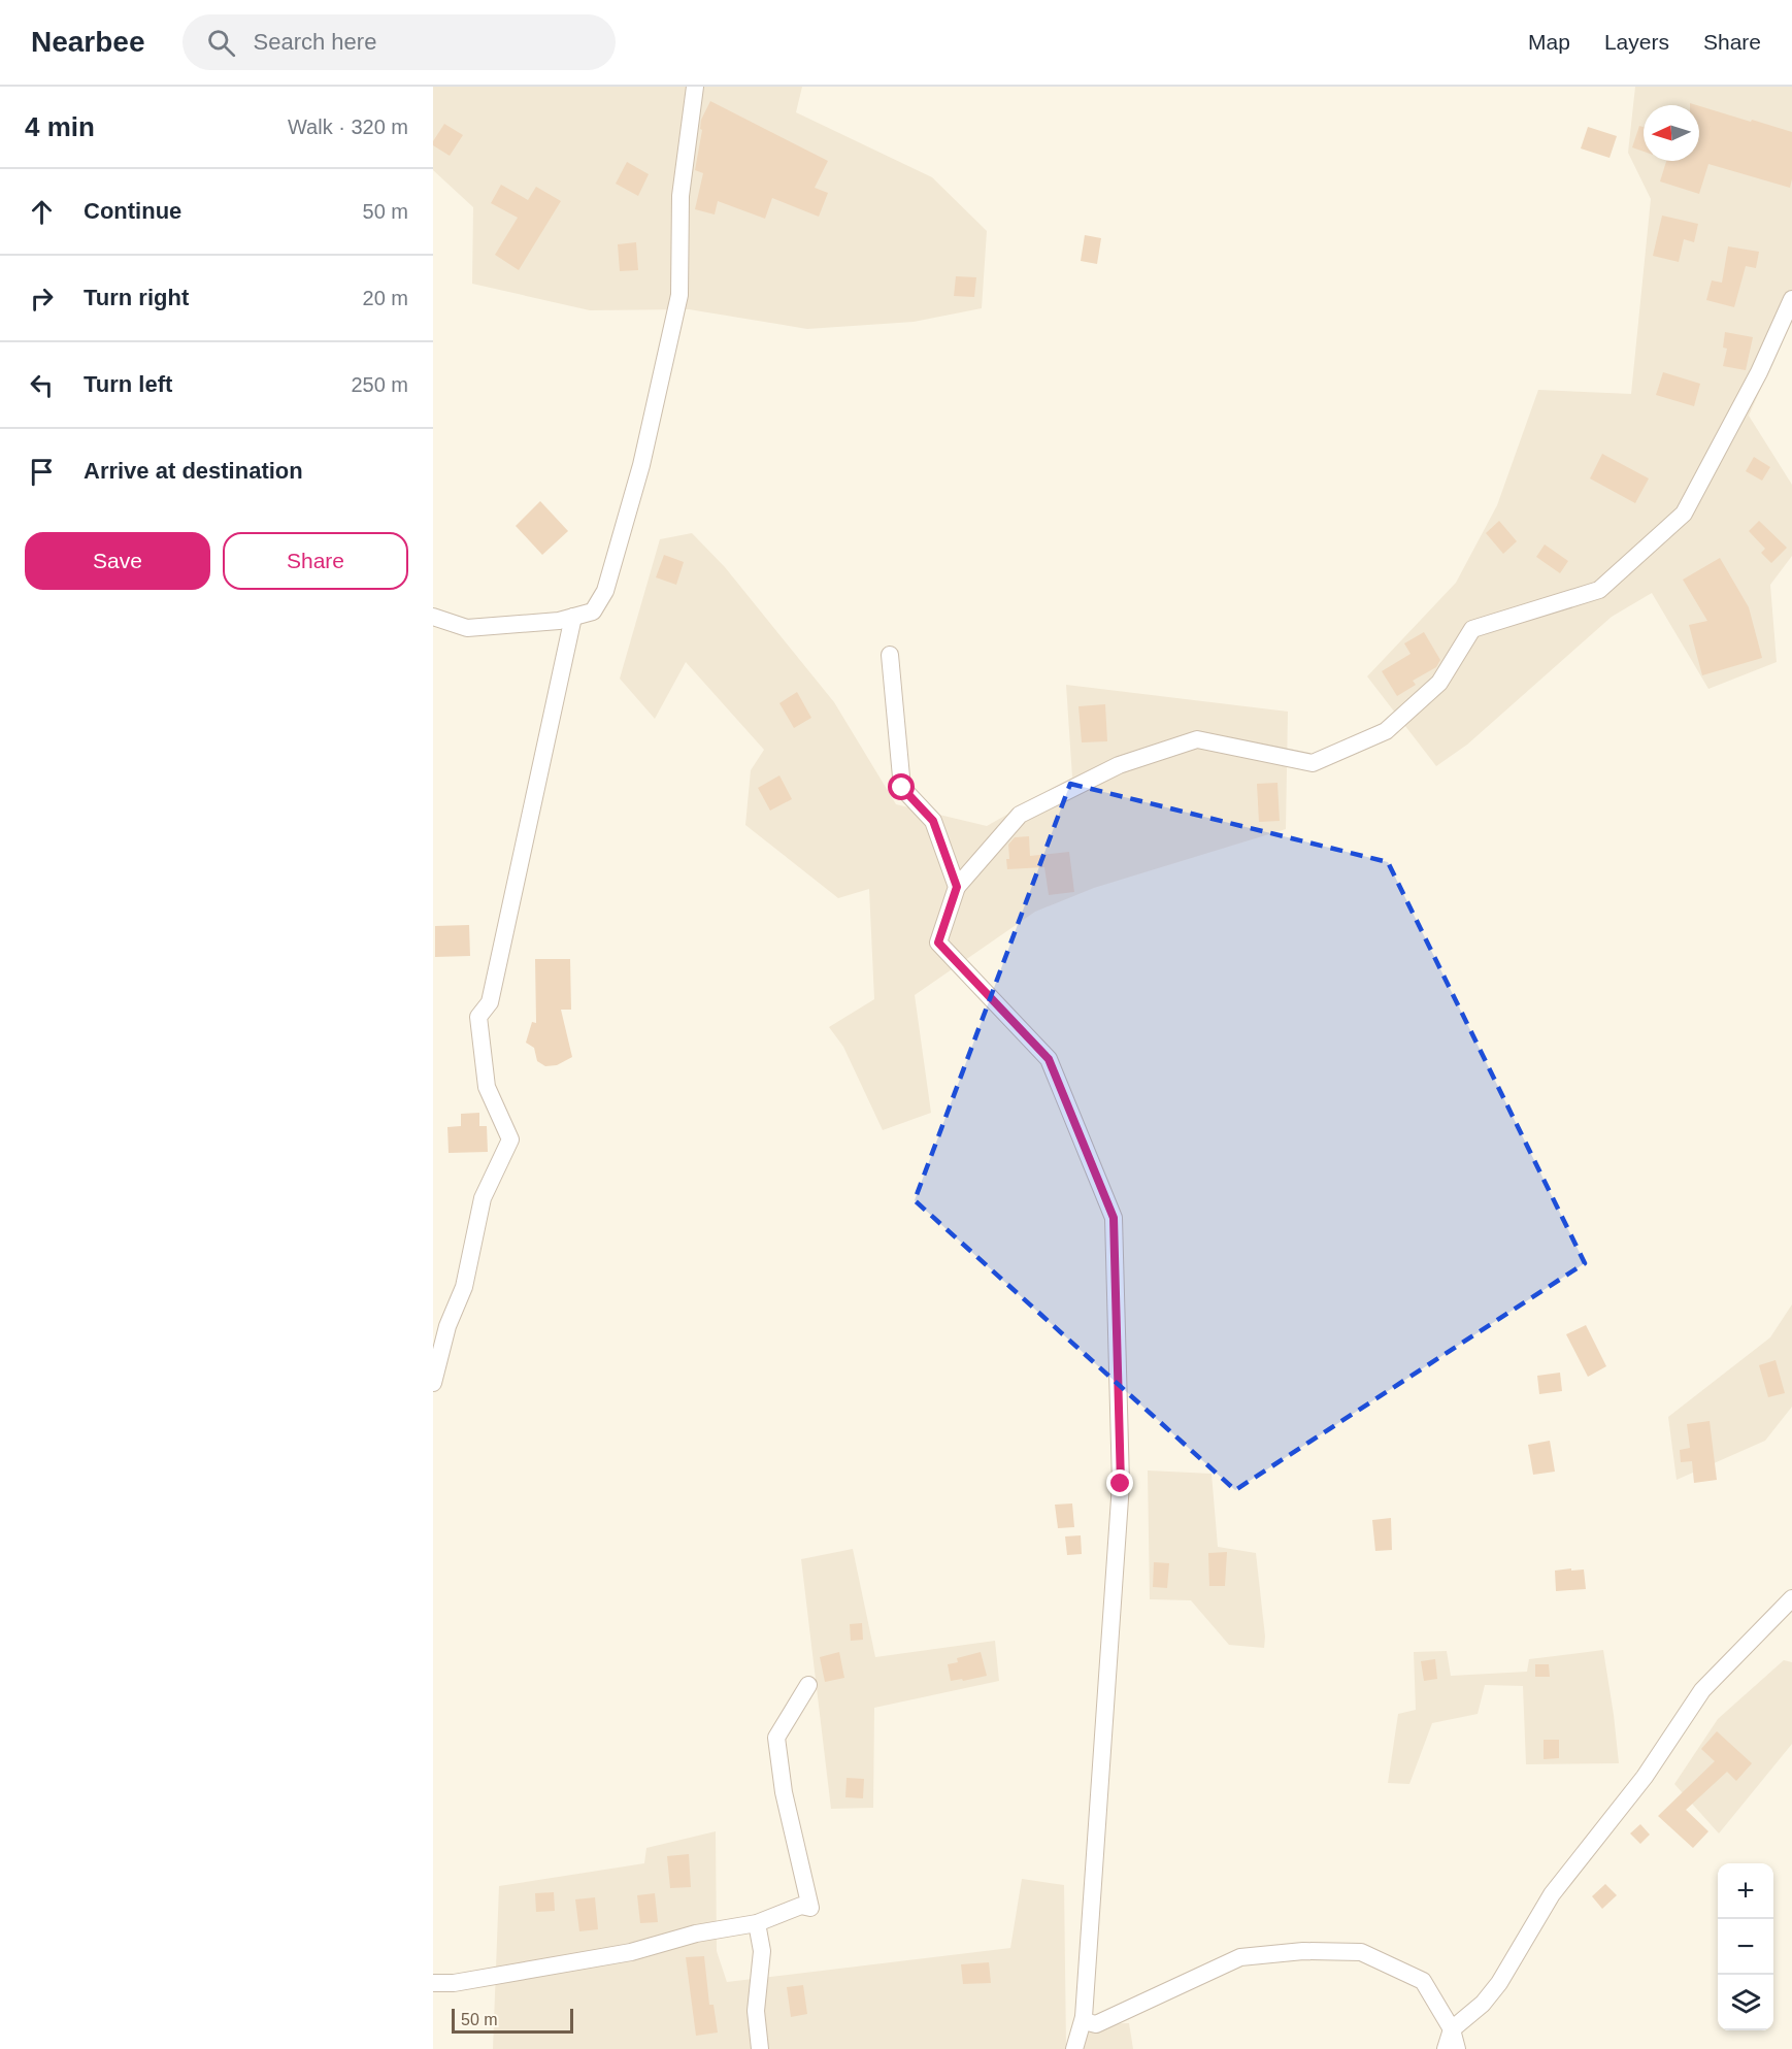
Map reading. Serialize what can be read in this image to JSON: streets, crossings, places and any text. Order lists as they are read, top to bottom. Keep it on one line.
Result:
{"scale_bar":"50 m","north":"left","page":{"header":"Nearbee","search":"Search here","nav":["Map","Layers","Share"],"heading":["4 min","Walk · 320 m"],"list":[["Continue","50 m"],["Turn right","20 m"],["Turn left","250 m"],"Arrive at destination"],"buttons":["Save","Share"],"map_buttons":["+","−"],"scale":"50 m"}}
